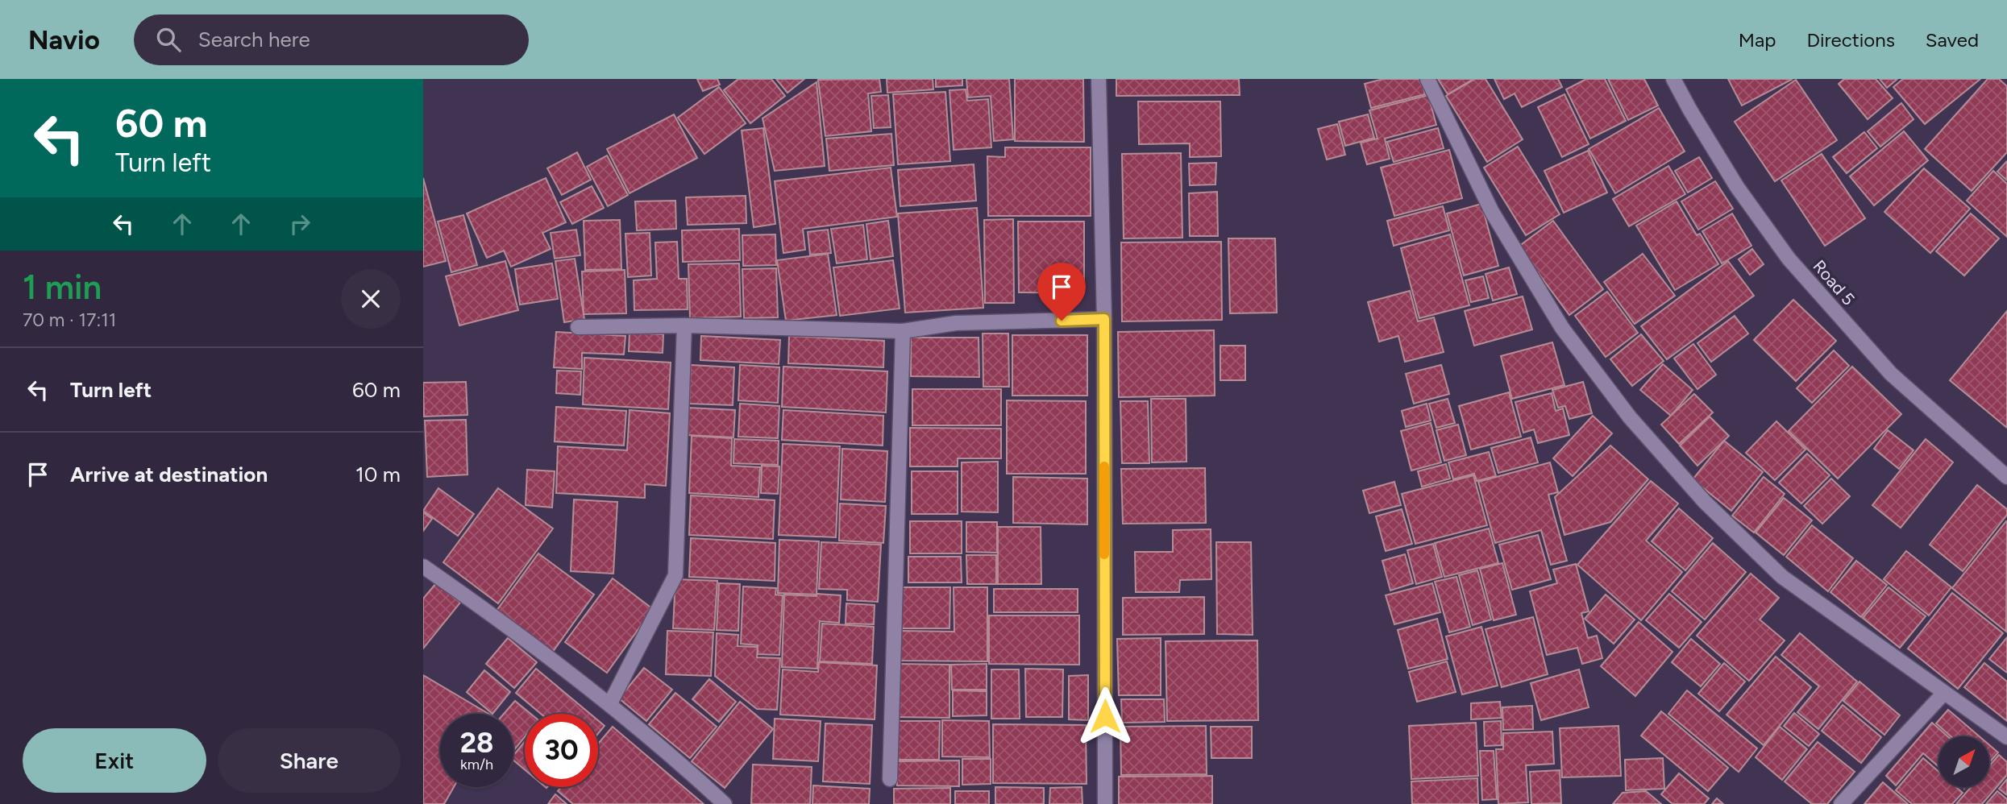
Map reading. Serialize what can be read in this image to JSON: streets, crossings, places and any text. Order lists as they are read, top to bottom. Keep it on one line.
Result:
{"streets":{"street":["Road 5"]},"north":"top right","page":{"header":"Navio","search":"Search here","nav":["Map","Directions","Saved"],"turn":["60 m","Turn left"],"heading":["1 min","70 m · 17:11"],"list":[{"name":"Turn left","value":"60 m"},{"name":"Arrive at destination","value":"10 m"}],"speed":"28 km/h","limit":"30","buttons":["Exit","Share"]}}
